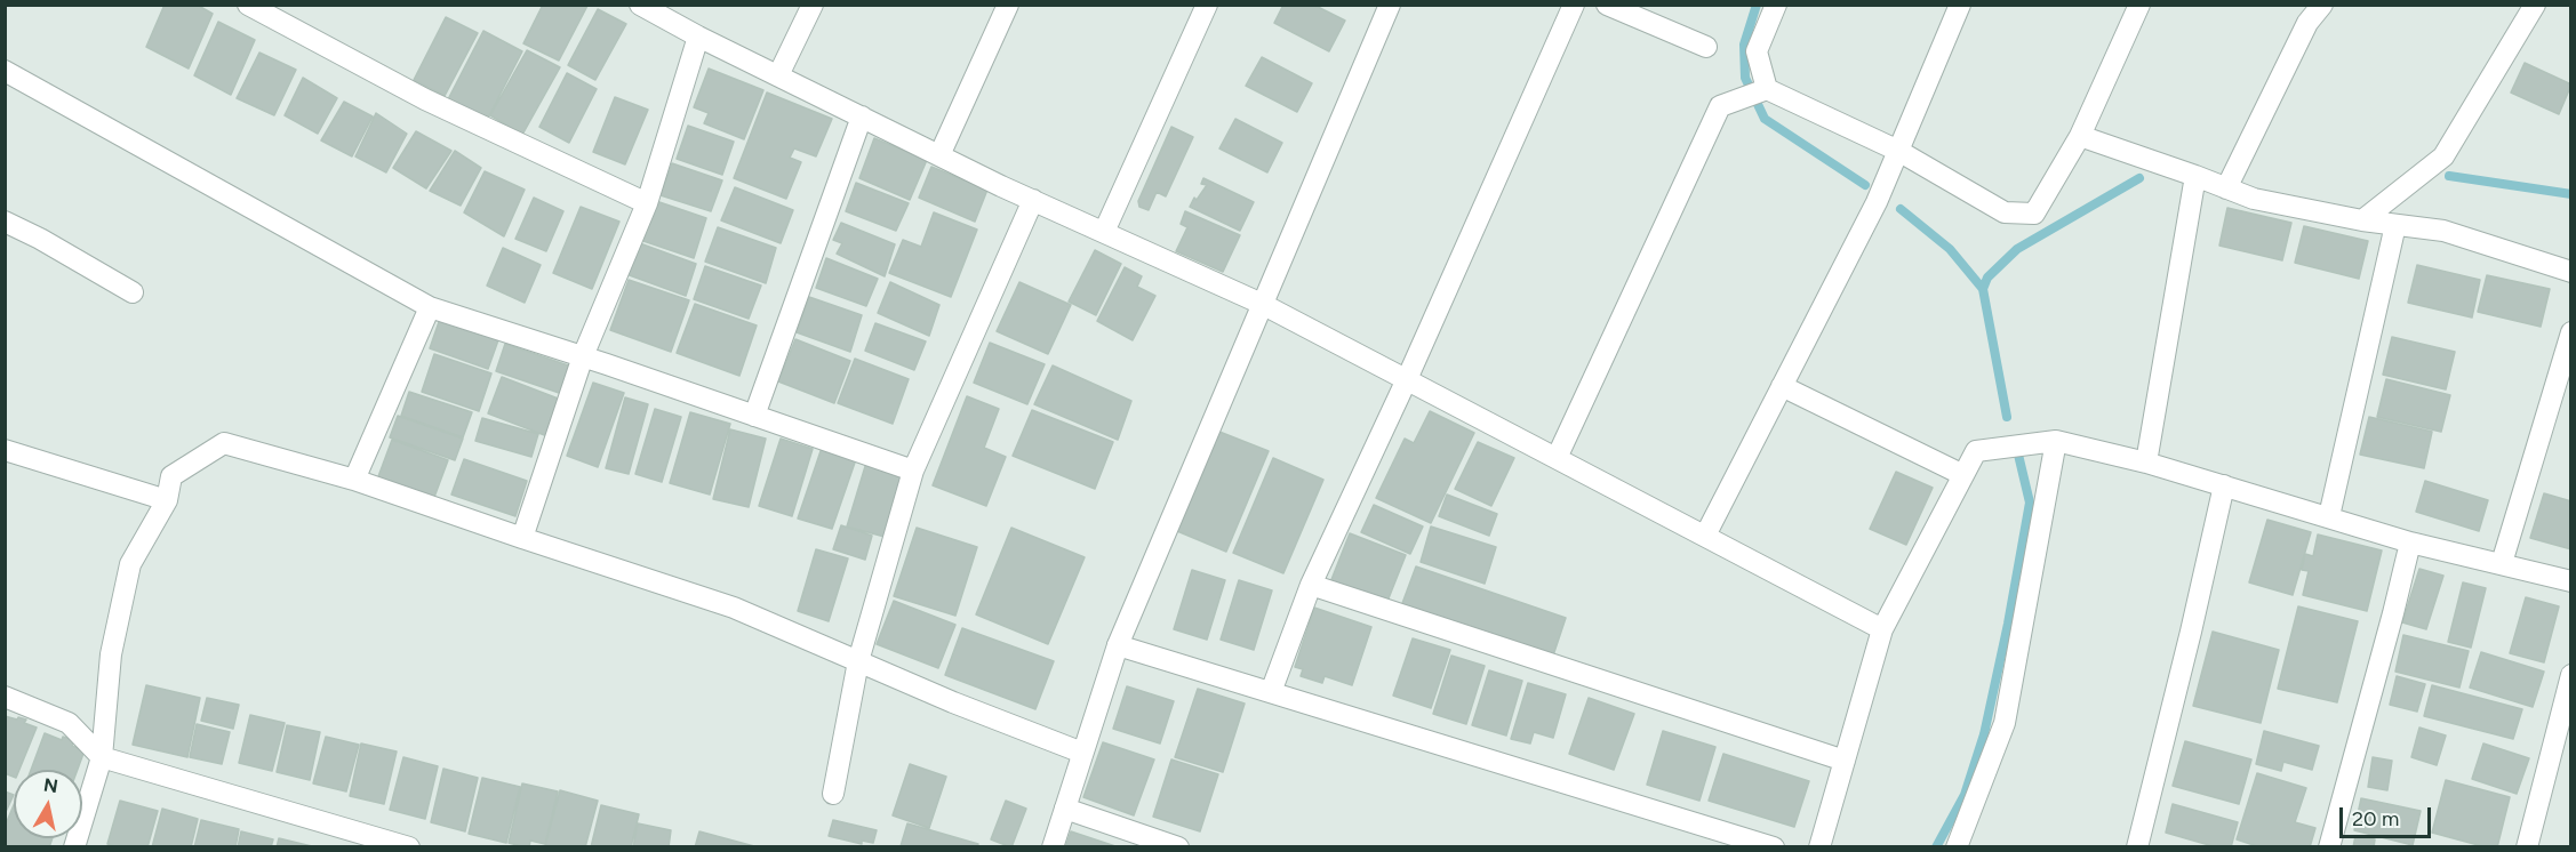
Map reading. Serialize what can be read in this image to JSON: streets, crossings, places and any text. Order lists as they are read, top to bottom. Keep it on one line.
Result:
{"scale_bar":"20 m","north":"top"}
